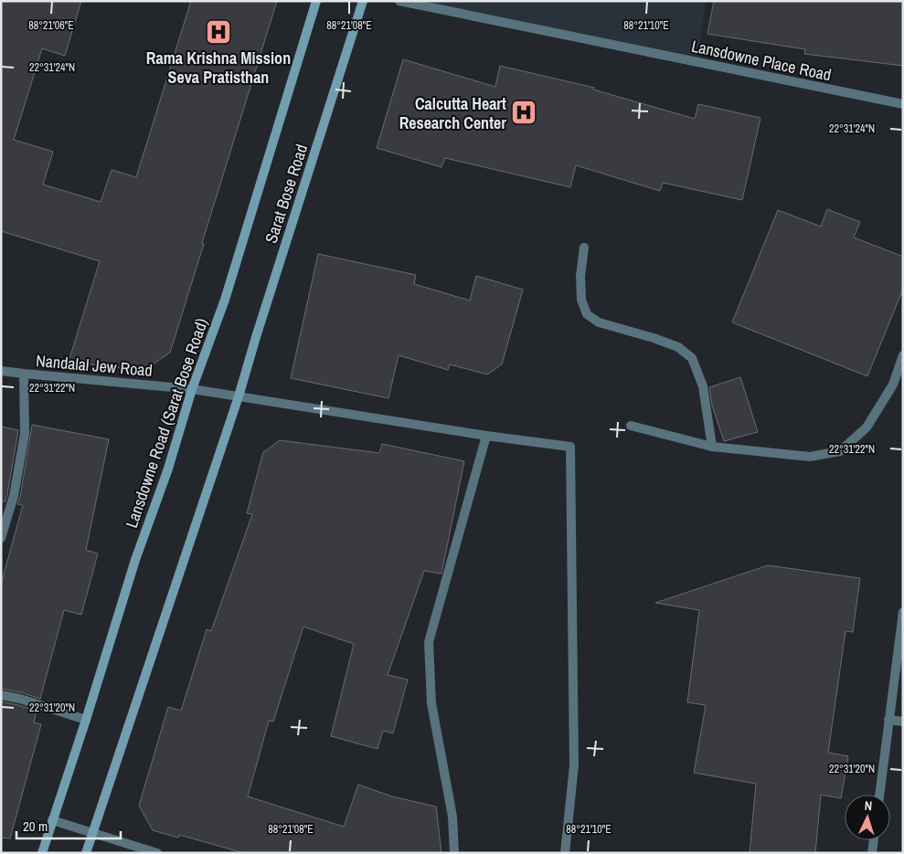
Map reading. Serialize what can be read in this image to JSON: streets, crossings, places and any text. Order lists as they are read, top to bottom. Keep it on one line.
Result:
{"streets":{"main road":["Sarat Bose Road","Lansdowne Road (Sarat Bose Road)"],"street":["Lansdowne Place Road","Nandalal Jew Road"]},"crossings":[["Sarat Bose Road","Nandalal Jew Road"],["Nandalal Jew Road","Lansdowne Road (Sarat Bose Road)"]],"places":{"hospital":["Rama Krishna Mission Seva Pratisthan","Calcutta Heart Research Center"]},"scale_bar":"20 m","north":"top","coordinates":["88°21'06\"E","88°21'08\"E","88°21'10\"E","22°31'24\"N","22°31'22\"N","22°31'20\"N"]}
